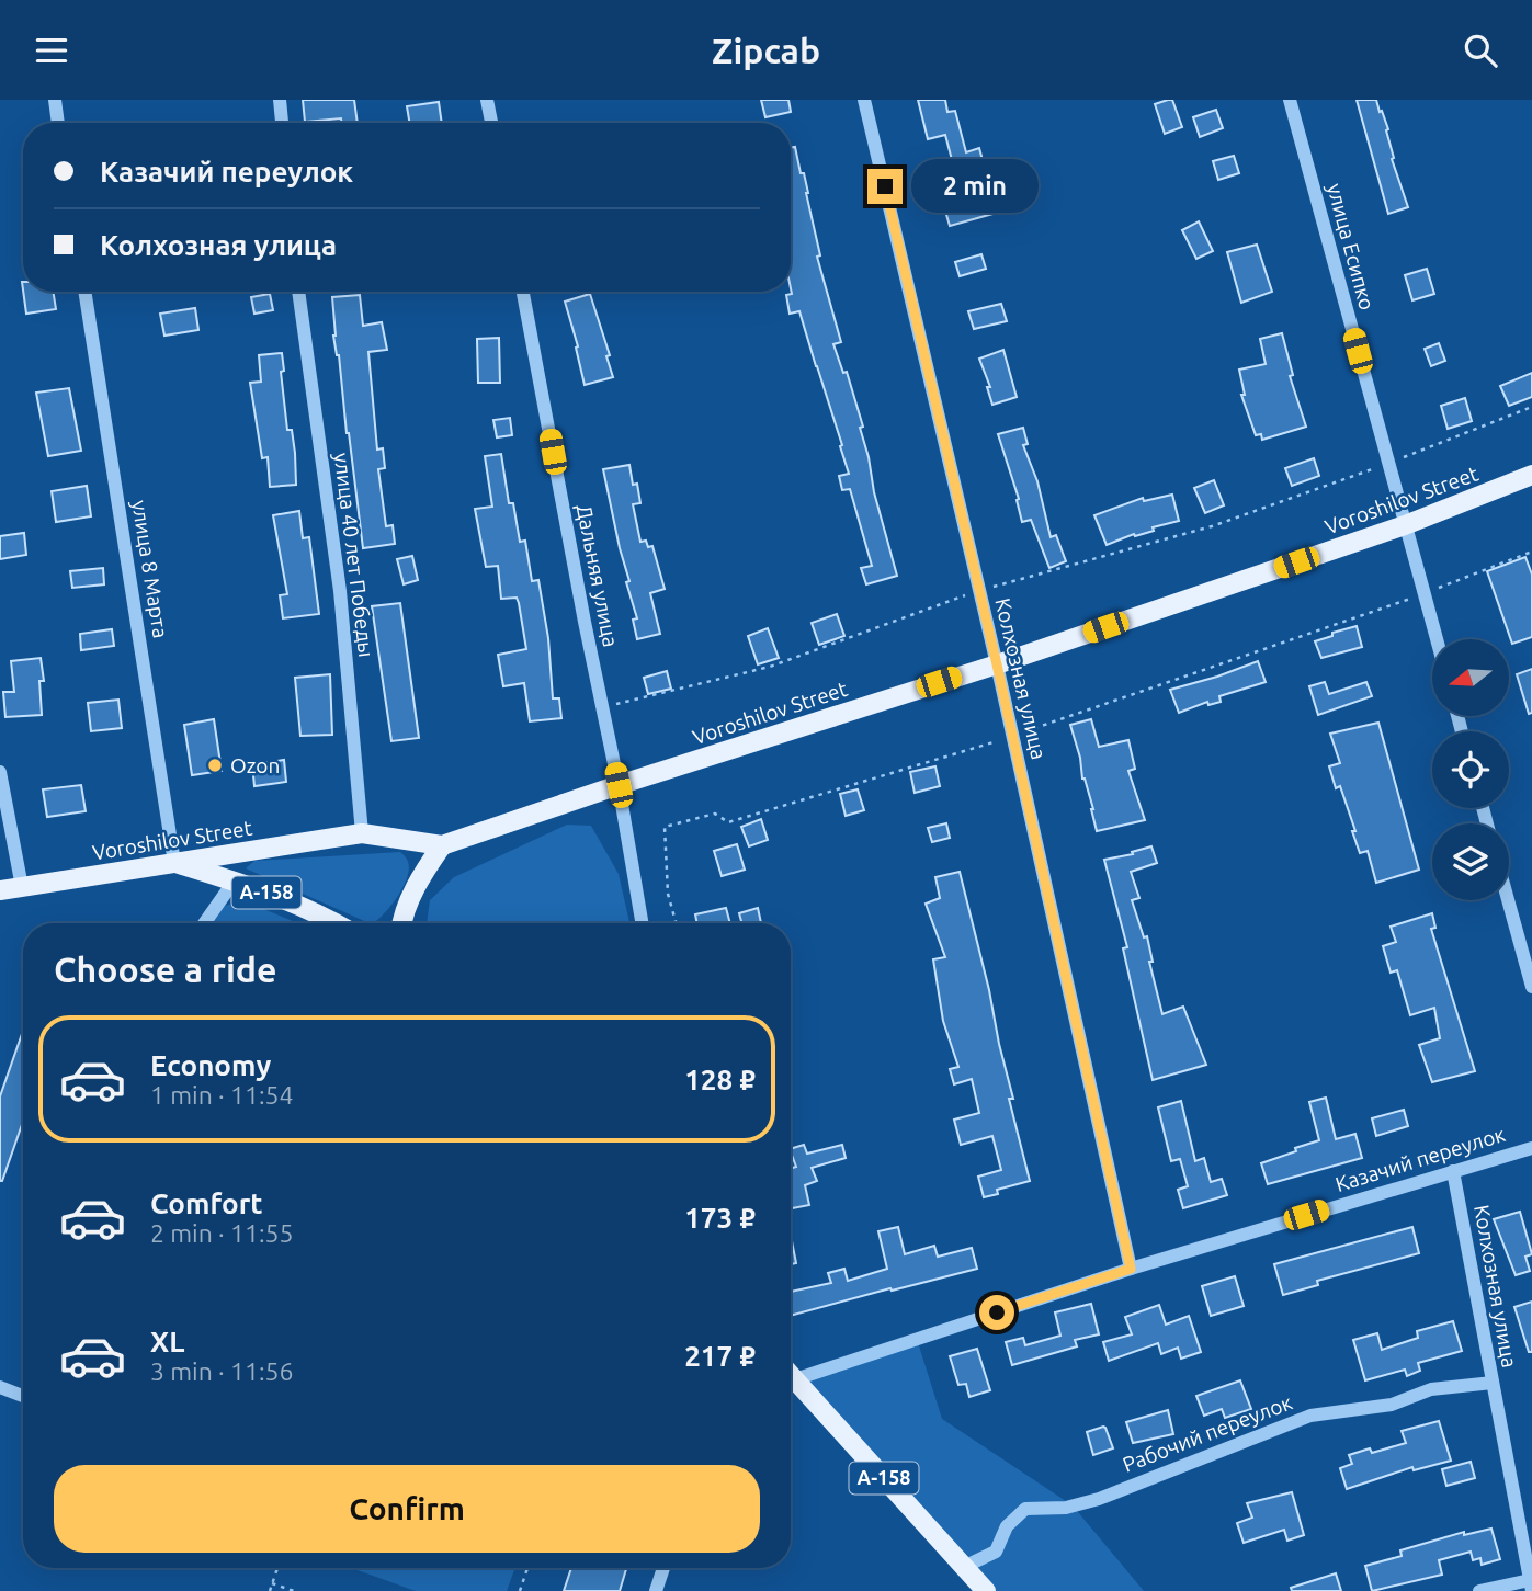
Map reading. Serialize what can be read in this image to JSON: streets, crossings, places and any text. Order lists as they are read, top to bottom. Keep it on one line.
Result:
{"streets":{"main road":["Voroshilov Street","А-158"],"street":["улица Есипко","улица 40 лет Победы","улица 8 Марта","Дальняя улица","Колхозная улица","Казачий переулок","Рабочий переулок"]},"crossings":[["улица Есипко","Voroshilov Street"],["Voroshilov Street","улица 40 лет Победы"],["Voroshilov Street","улица 8 Марта"],["Voroshilov Street","Дальняя улица"],["Voroshilov Street","Колхозная улица"],["Voroshilov Street","А-158"],["улица 8 Марта","А-158"],["Колхозная улица","Казачий переулок"],["Колхозная улица","Рабочий переулок"],["А-158","Казачий переулок"],["А-158","Рабочий переулок"]],"places":["Ozon"],"north":"left","page":{"header":"Zipcab","banner":["Казачий переулок","Колхозная улица"],"bubble":"2 min","heading":"Choose a ride","list":[{"name":"Economy","note":"1 min · 11:54","value":"128 ₽"},{"name":"Comfort","note":"2 min · 11:55","value":"173 ₽"},{"name":"XL","note":"3 min · 11:56","value":"217 ₽"}],"buttons":"Confirm"}}
